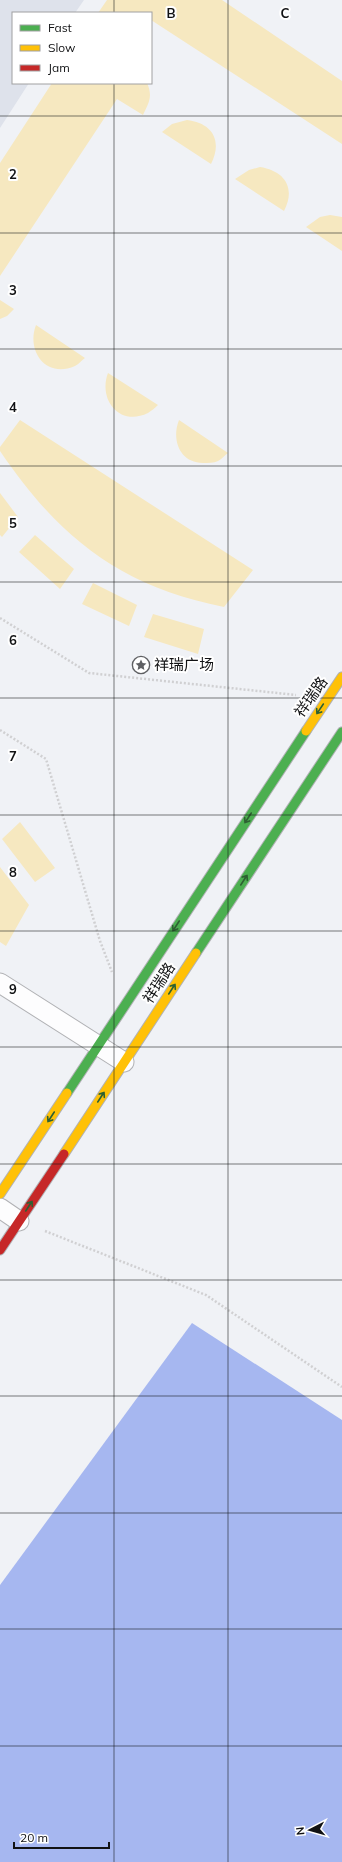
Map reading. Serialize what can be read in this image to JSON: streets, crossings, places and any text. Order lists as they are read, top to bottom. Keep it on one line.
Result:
{"streets":{"main road":["祥瑞路"]},"places":{"place":["祥瑞广场"]},"legend":["Fast","Slow","Jam"],"scale_bar":"20 m","north":"left","grid":{"columns":["B","C"],"rows":["2","3","4","5","6","7","8","9"]}}
